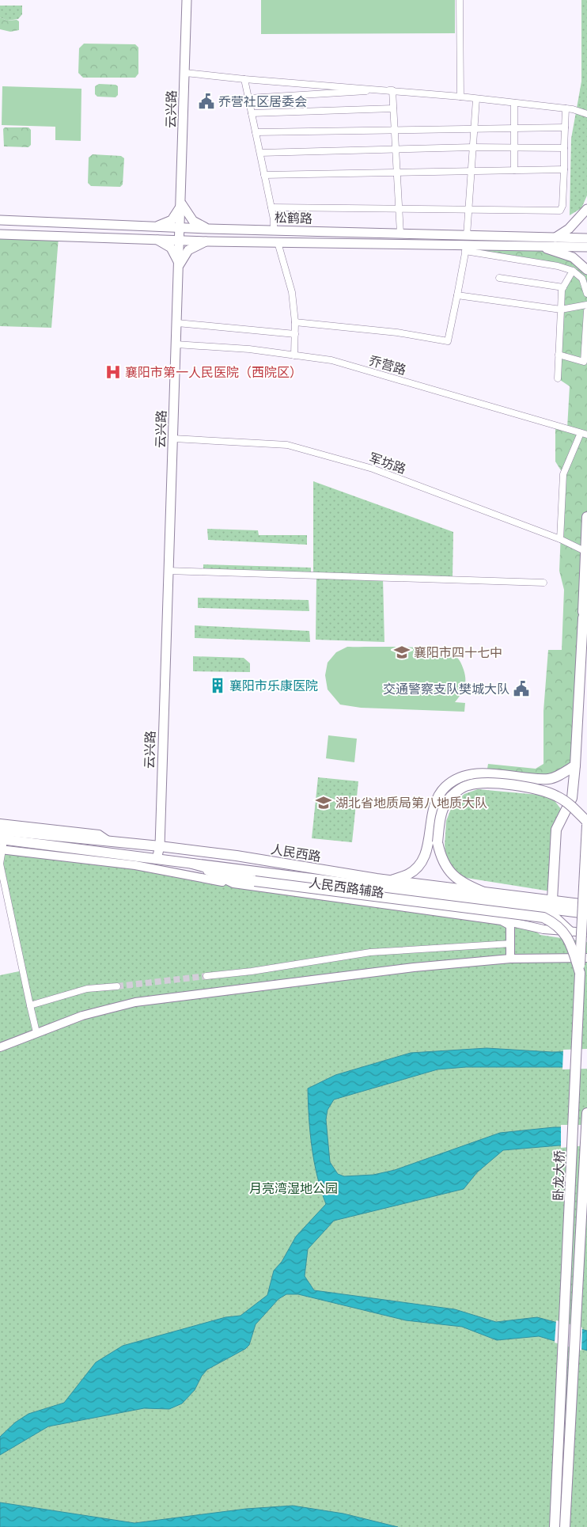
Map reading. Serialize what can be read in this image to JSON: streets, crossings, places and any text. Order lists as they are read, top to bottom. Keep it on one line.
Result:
{"streets":{"main road":["云兴路","松鹤路","人民西路","卧龙大桥"],"street":["乔营路","军坊路","人民西路辅路"]},"crossings":[["云兴路","松鹤路"],["云兴路","乔营路"],["云兴路","军坊路"],["云兴路","人民西路"],["人民西路","人民西路辅路"]],"parks":["月亮湾湿地公园"],"places":{"public building":["乔营社区居委会","交通警察支队樊城大队"],"hospital":["襄阳市第一人民医院（西院区）"],"school or university":["襄阳市四十七中","湖北省地质局第八地质大队"],"building":["襄阳市乐康医院"]}}
